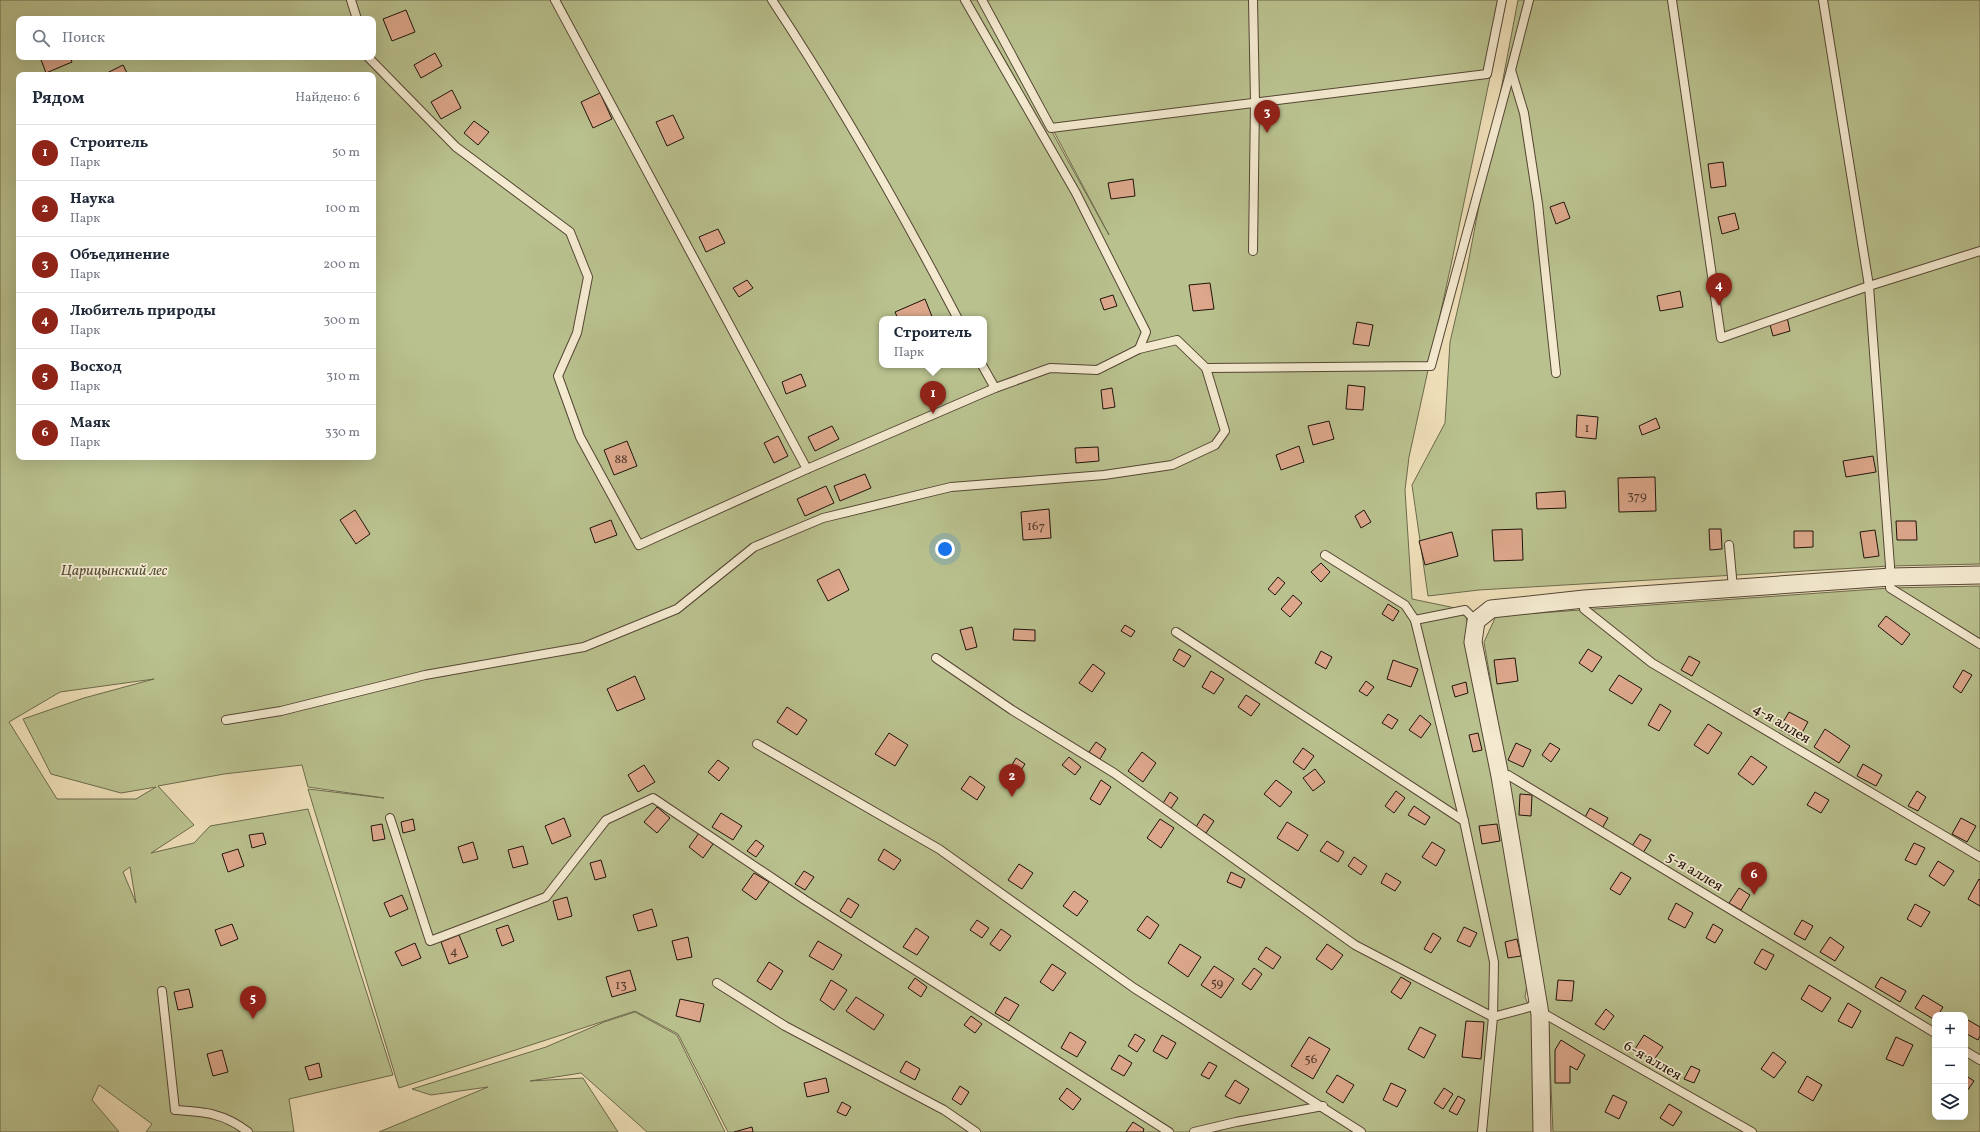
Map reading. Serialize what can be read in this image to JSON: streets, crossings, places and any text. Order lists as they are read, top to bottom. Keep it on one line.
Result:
{"streets":{"lane":["4-я аллея","5-я аллея","6-я аллея"]},"parks":["Царицынский лес"],"house_numbers":["1","88","379","167","4","59","13","56"],"page":{"search":"Поиск","heading":["Рядом","Найдено: 6"],"pins":["3","4","1","2","6","5"],"list":[{"mark":"1","name":"Строитель","note":"Парк","value":"50 m"},{"mark":"2","name":"Наука","note":"Парк","value":"100 m"},{"mark":"3","name":"Объединение","note":"Парк","value":"200 m"},{"mark":"4","name":"Любитель природы","note":"Парк","value":"300 m"},{"mark":"5","name":"Восход","note":"Парк","value":"310 m"},{"mark":"6","name":"Маяк","note":"Парк","value":"330 m"}],"popup":["Строитель","Парк"],"map_buttons":["+","−"]}}
